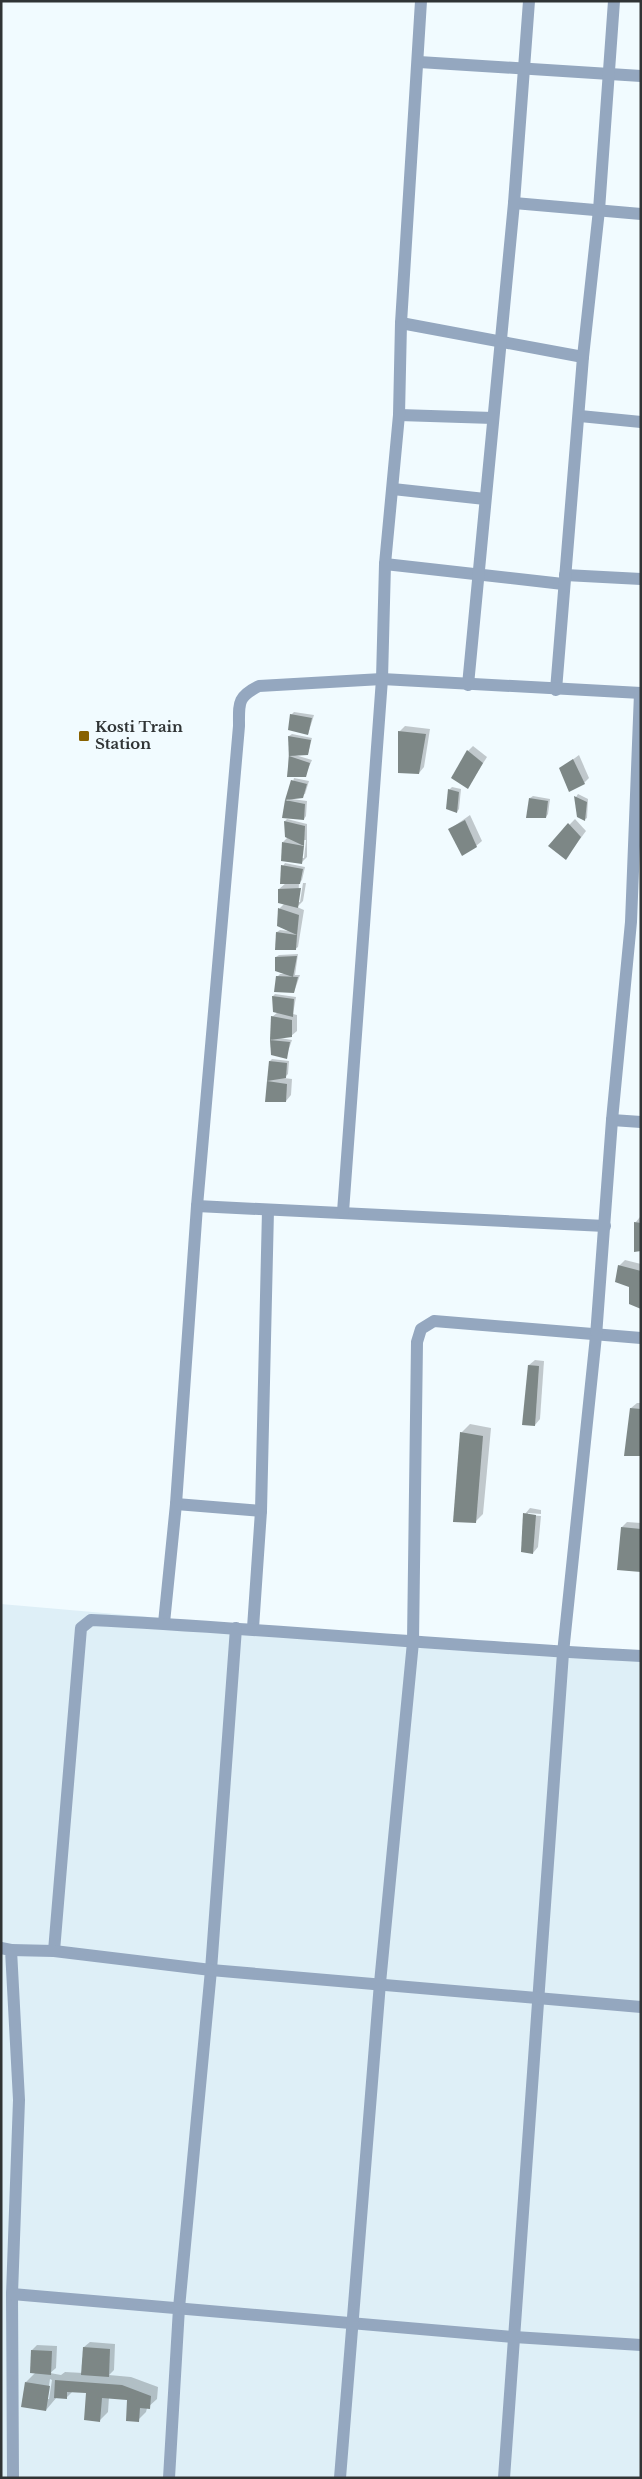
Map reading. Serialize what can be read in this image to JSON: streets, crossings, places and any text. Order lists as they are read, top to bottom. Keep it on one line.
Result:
{"places":{"transit":["Kosti Train Station"]}}
